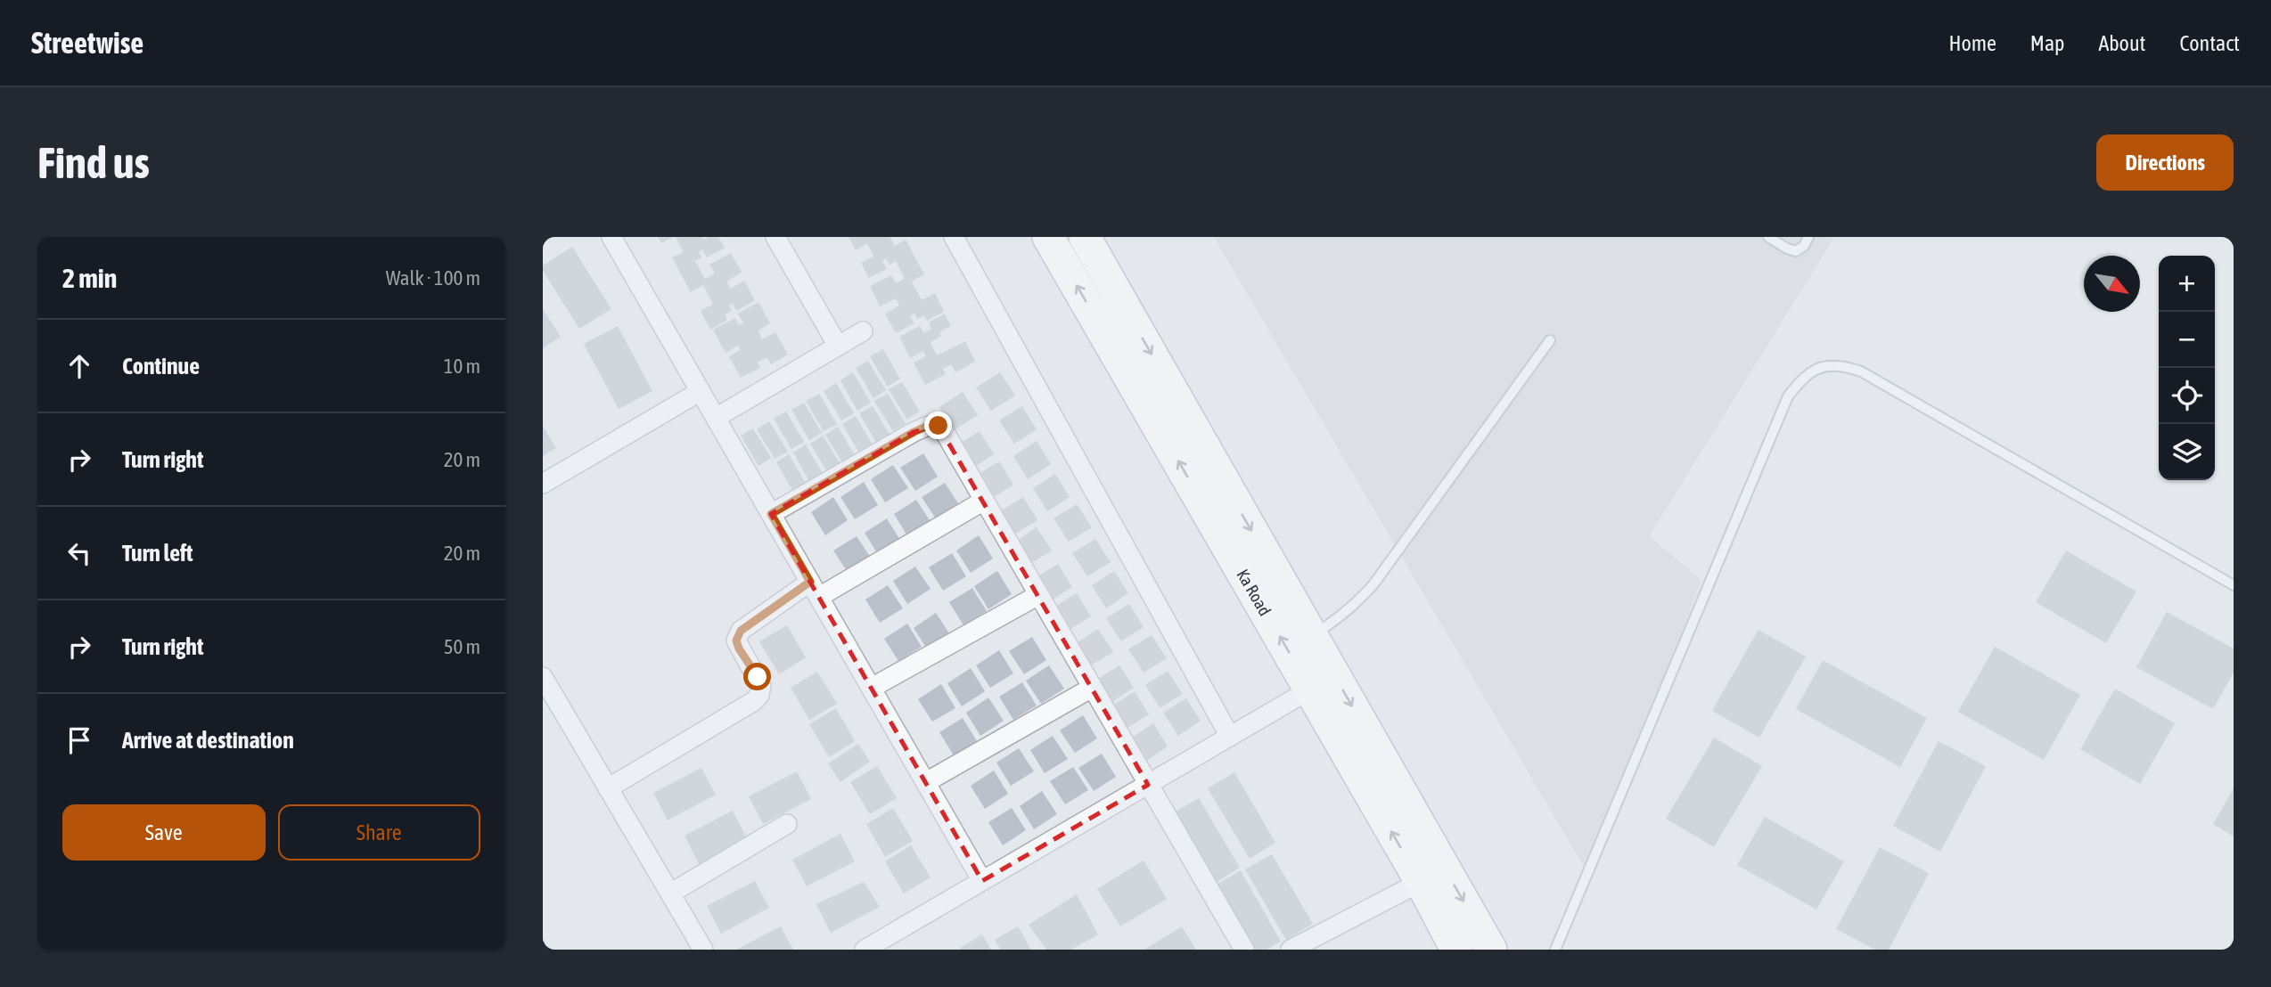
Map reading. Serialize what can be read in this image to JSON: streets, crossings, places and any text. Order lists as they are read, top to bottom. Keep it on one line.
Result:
{"streets":{"main road":["Ka Road"]},"north":"bottom right","page":{"header":"Streetwise","nav":["Home","Map","About","Contact"],"buttons":["Directions",["Save","Share"]],"title":"Find us","heading":["2 min","Walk · 100 m"],"map_buttons":["+","−"],"list":[["Continue","10 m"],["Turn right","20 m"],["Turn left","20 m"],["Turn right","50 m"],"Arrive at destination"]}}
